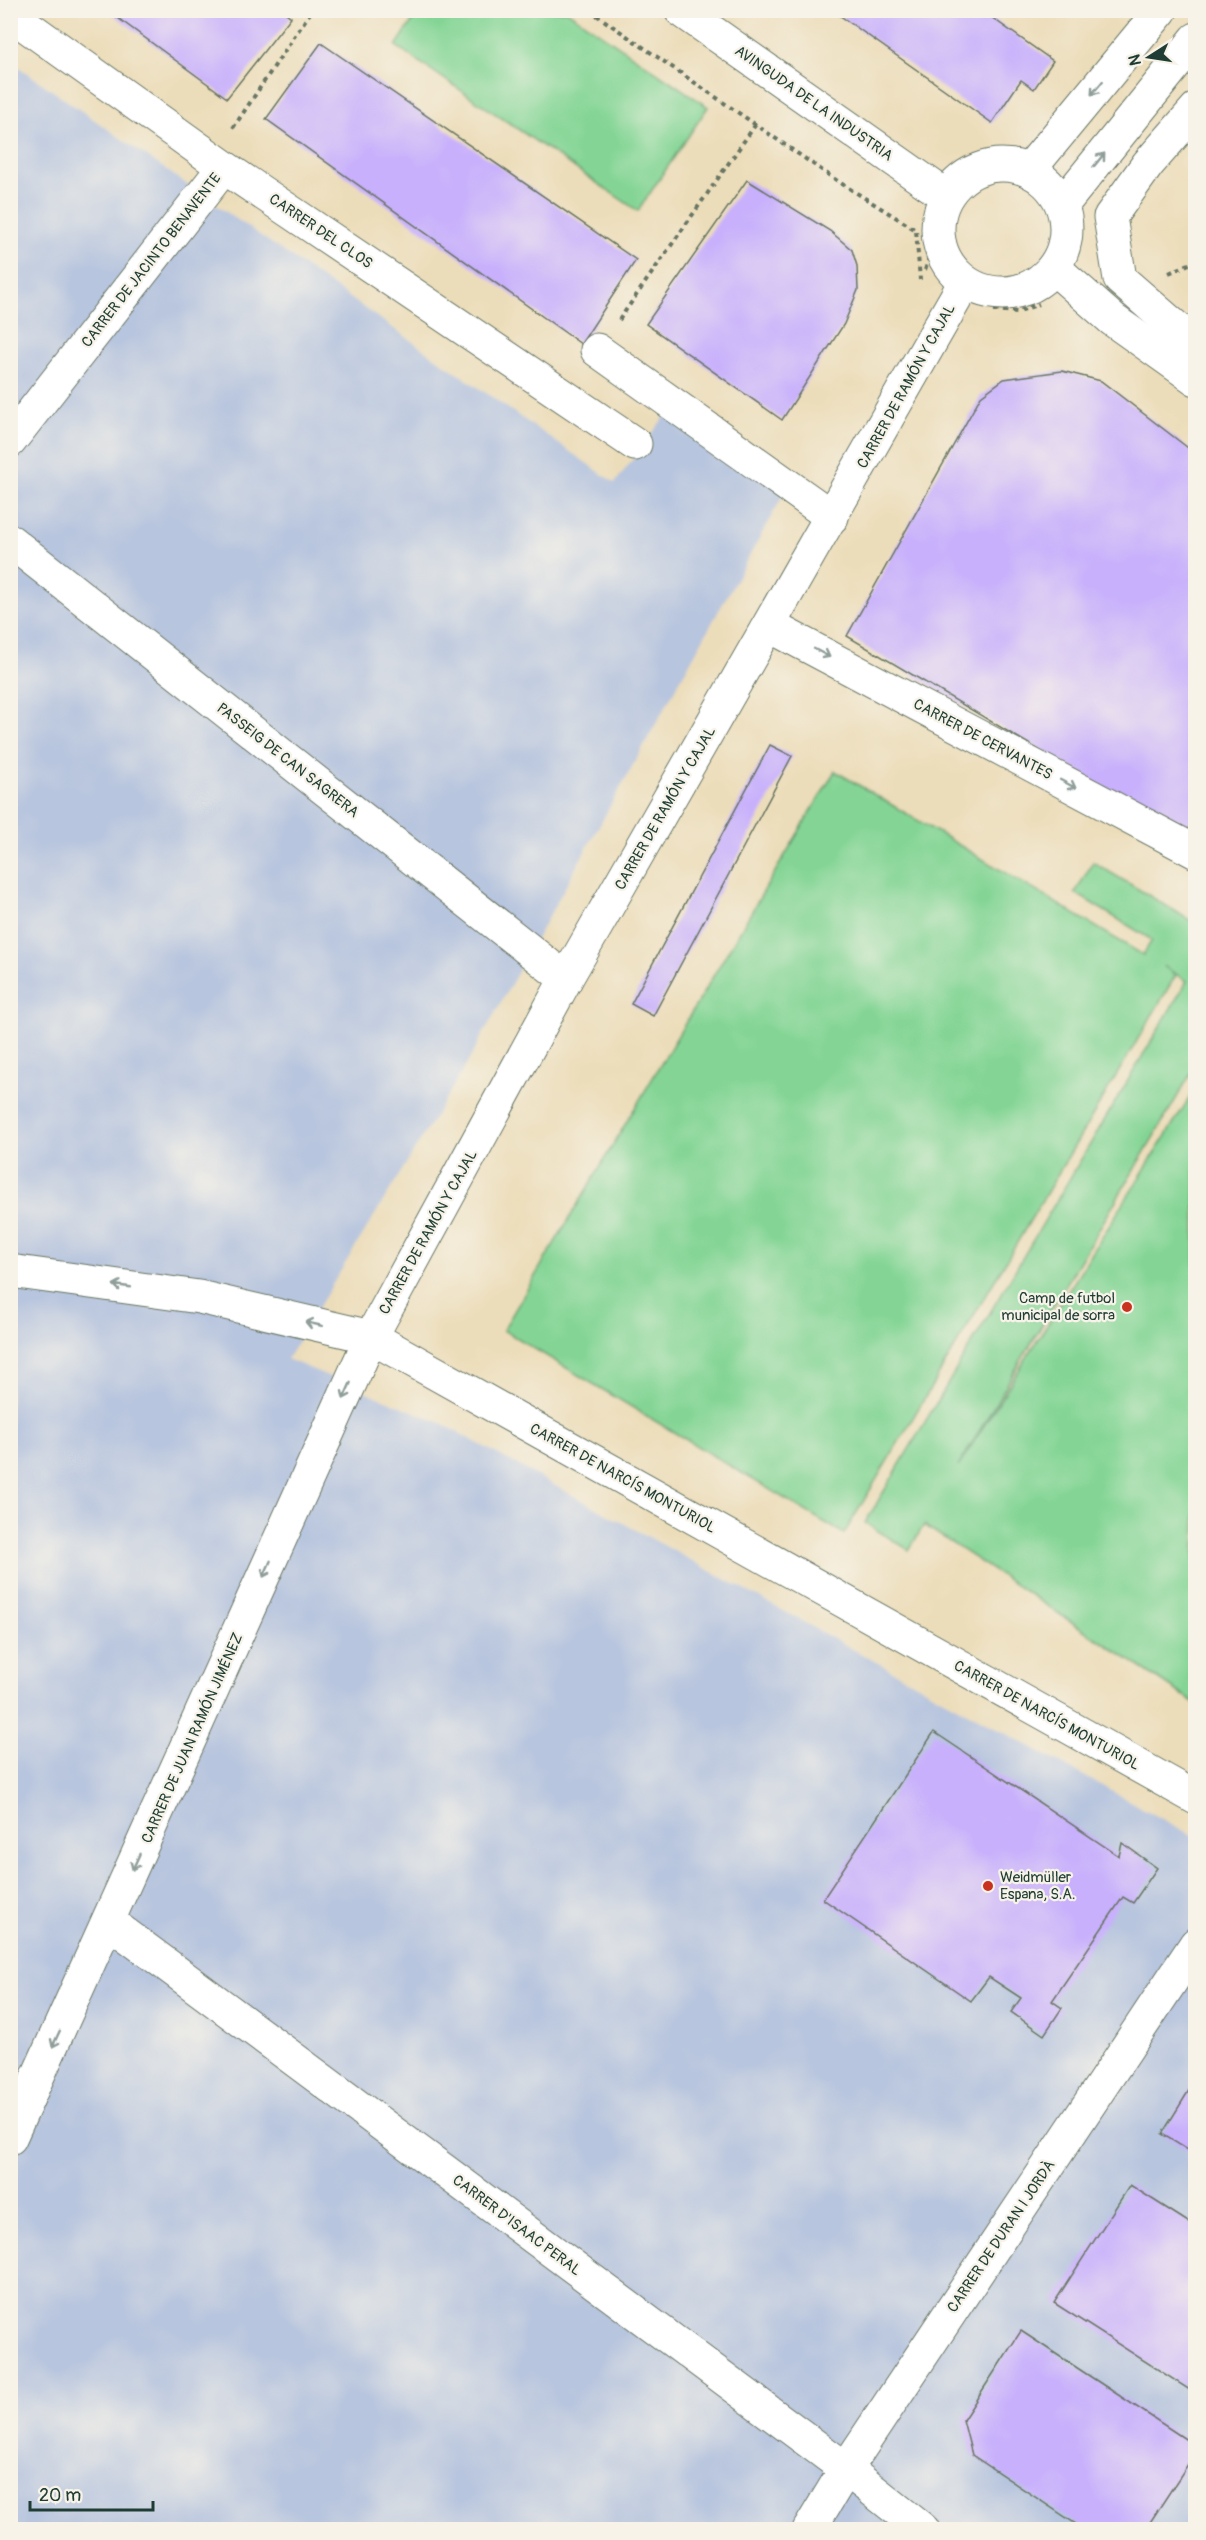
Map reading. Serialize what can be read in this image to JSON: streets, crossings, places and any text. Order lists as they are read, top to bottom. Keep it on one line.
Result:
{"streets":{"street":["AVINGUDA DE LA INDUSTRIA","CARRER DEL CLOS","CARRER DE JACINTO BENAVENTE","CARRER DE RAMÓN Y CAJAL","CARRER DE CERVANTES","PASSEIG DE CAN SAGRERA","CARRER DE NARCÍS MONTURIOL","CARRER DE JUAN RAMÓN JIMÉNEZ","CARRER D'ISAAC PERAL","CARRER DE DURAN I JORDÀ"]},"crossings":[["AVINGUDA DE LA INDUSTRIA","CARRER DE RAMÓN Y CAJAL"],["CARRER DEL CLOS","CARRER DE JACINTO BENAVENTE"],["CARRER DE RAMÓN Y CAJAL","CARRER DE CERVANTES"],["CARRER DE RAMÓN Y CAJAL","PASSEIG DE CAN SAGRERA"],["CARRER DE RAMÓN Y CAJAL","CARRER DE NARCÍS MONTURIOL"],["CARRER DE RAMÓN Y CAJAL","CARRER DE JUAN RAMÓN JIMÉNEZ"],["CARRER DE NARCÍS MONTURIOL","CARRER DE JUAN RAMÓN JIMÉNEZ"],["CARRER DE JUAN RAMÓN JIMÉNEZ","CARRER D'ISAAC PERAL"],["CARRER D'ISAAC PERAL","CARRER DE DURAN I JORDÀ"]],"one_way":["CARRER DE CERVANTES","CARRER DE JUAN RAMÓN JIMÉNEZ"],"places":["Camp de futbol municipal de sorra","Weidmüller Espana, S.A."],"scale_bar":"20 m","north":"left"}
